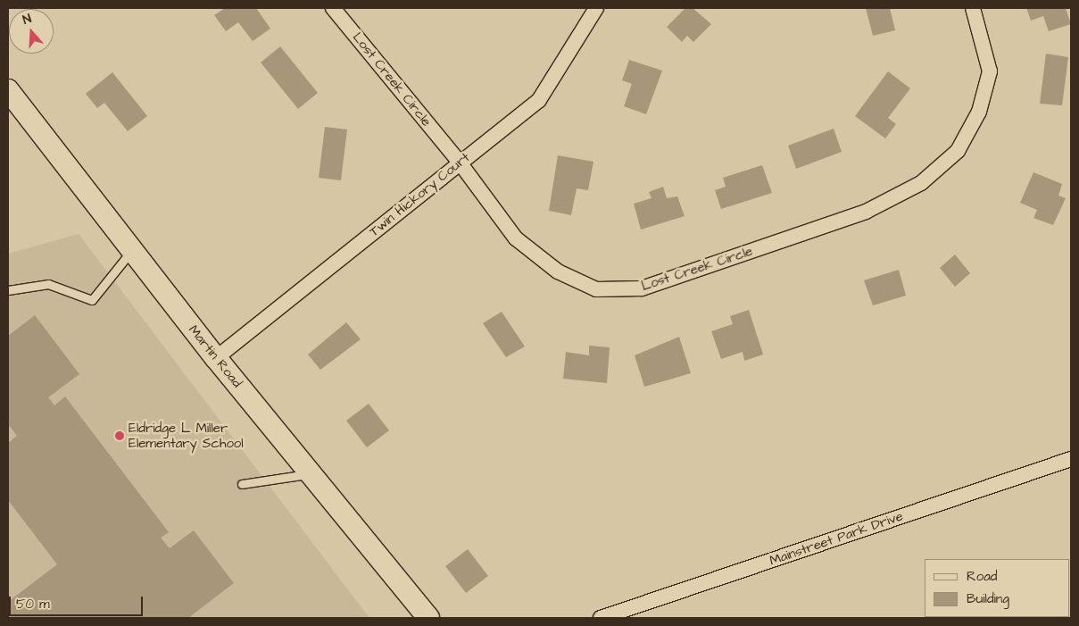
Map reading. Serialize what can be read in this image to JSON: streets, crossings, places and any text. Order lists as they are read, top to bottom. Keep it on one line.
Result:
{"streets":{"street":["Lost Creek Circle","Twin Hickory Court","Martin Road","Mainstreet Park Drive"]},"crossings":[["Lost Creek Circle","Twin Hickory Court"],["Twin Hickory Court","Martin Road"]],"places":["Eldridge L Miller Elementary School"],"legend":["Road","Building"],"scale_bar":"50 m","north":"top"}
